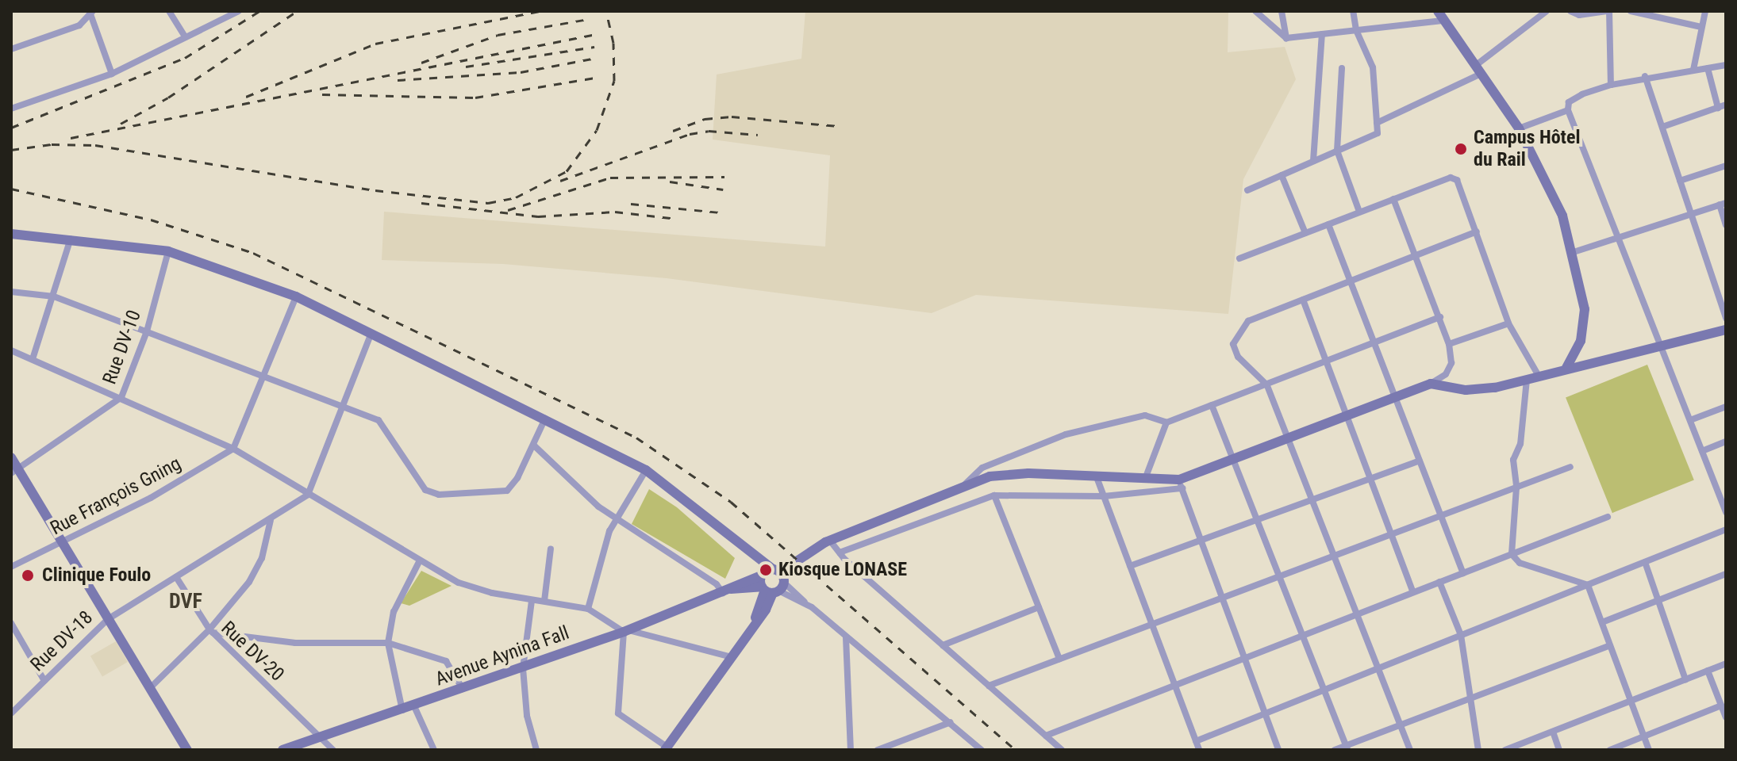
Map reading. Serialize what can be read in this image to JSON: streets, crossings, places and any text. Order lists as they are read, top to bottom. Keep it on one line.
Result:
{"streets":{"street":["Rue DV-10","Rue François Gning","Rue DV-18","Rue DV-20","Avenue Aynina Fall"]},"crossings":[["Rue DV-20","Avenue Aynina Fall"]],"districts":["DVF"],"places":["Campus Hôtel du Rail","Kiosque LONASE","Clinique Foulo"]}
